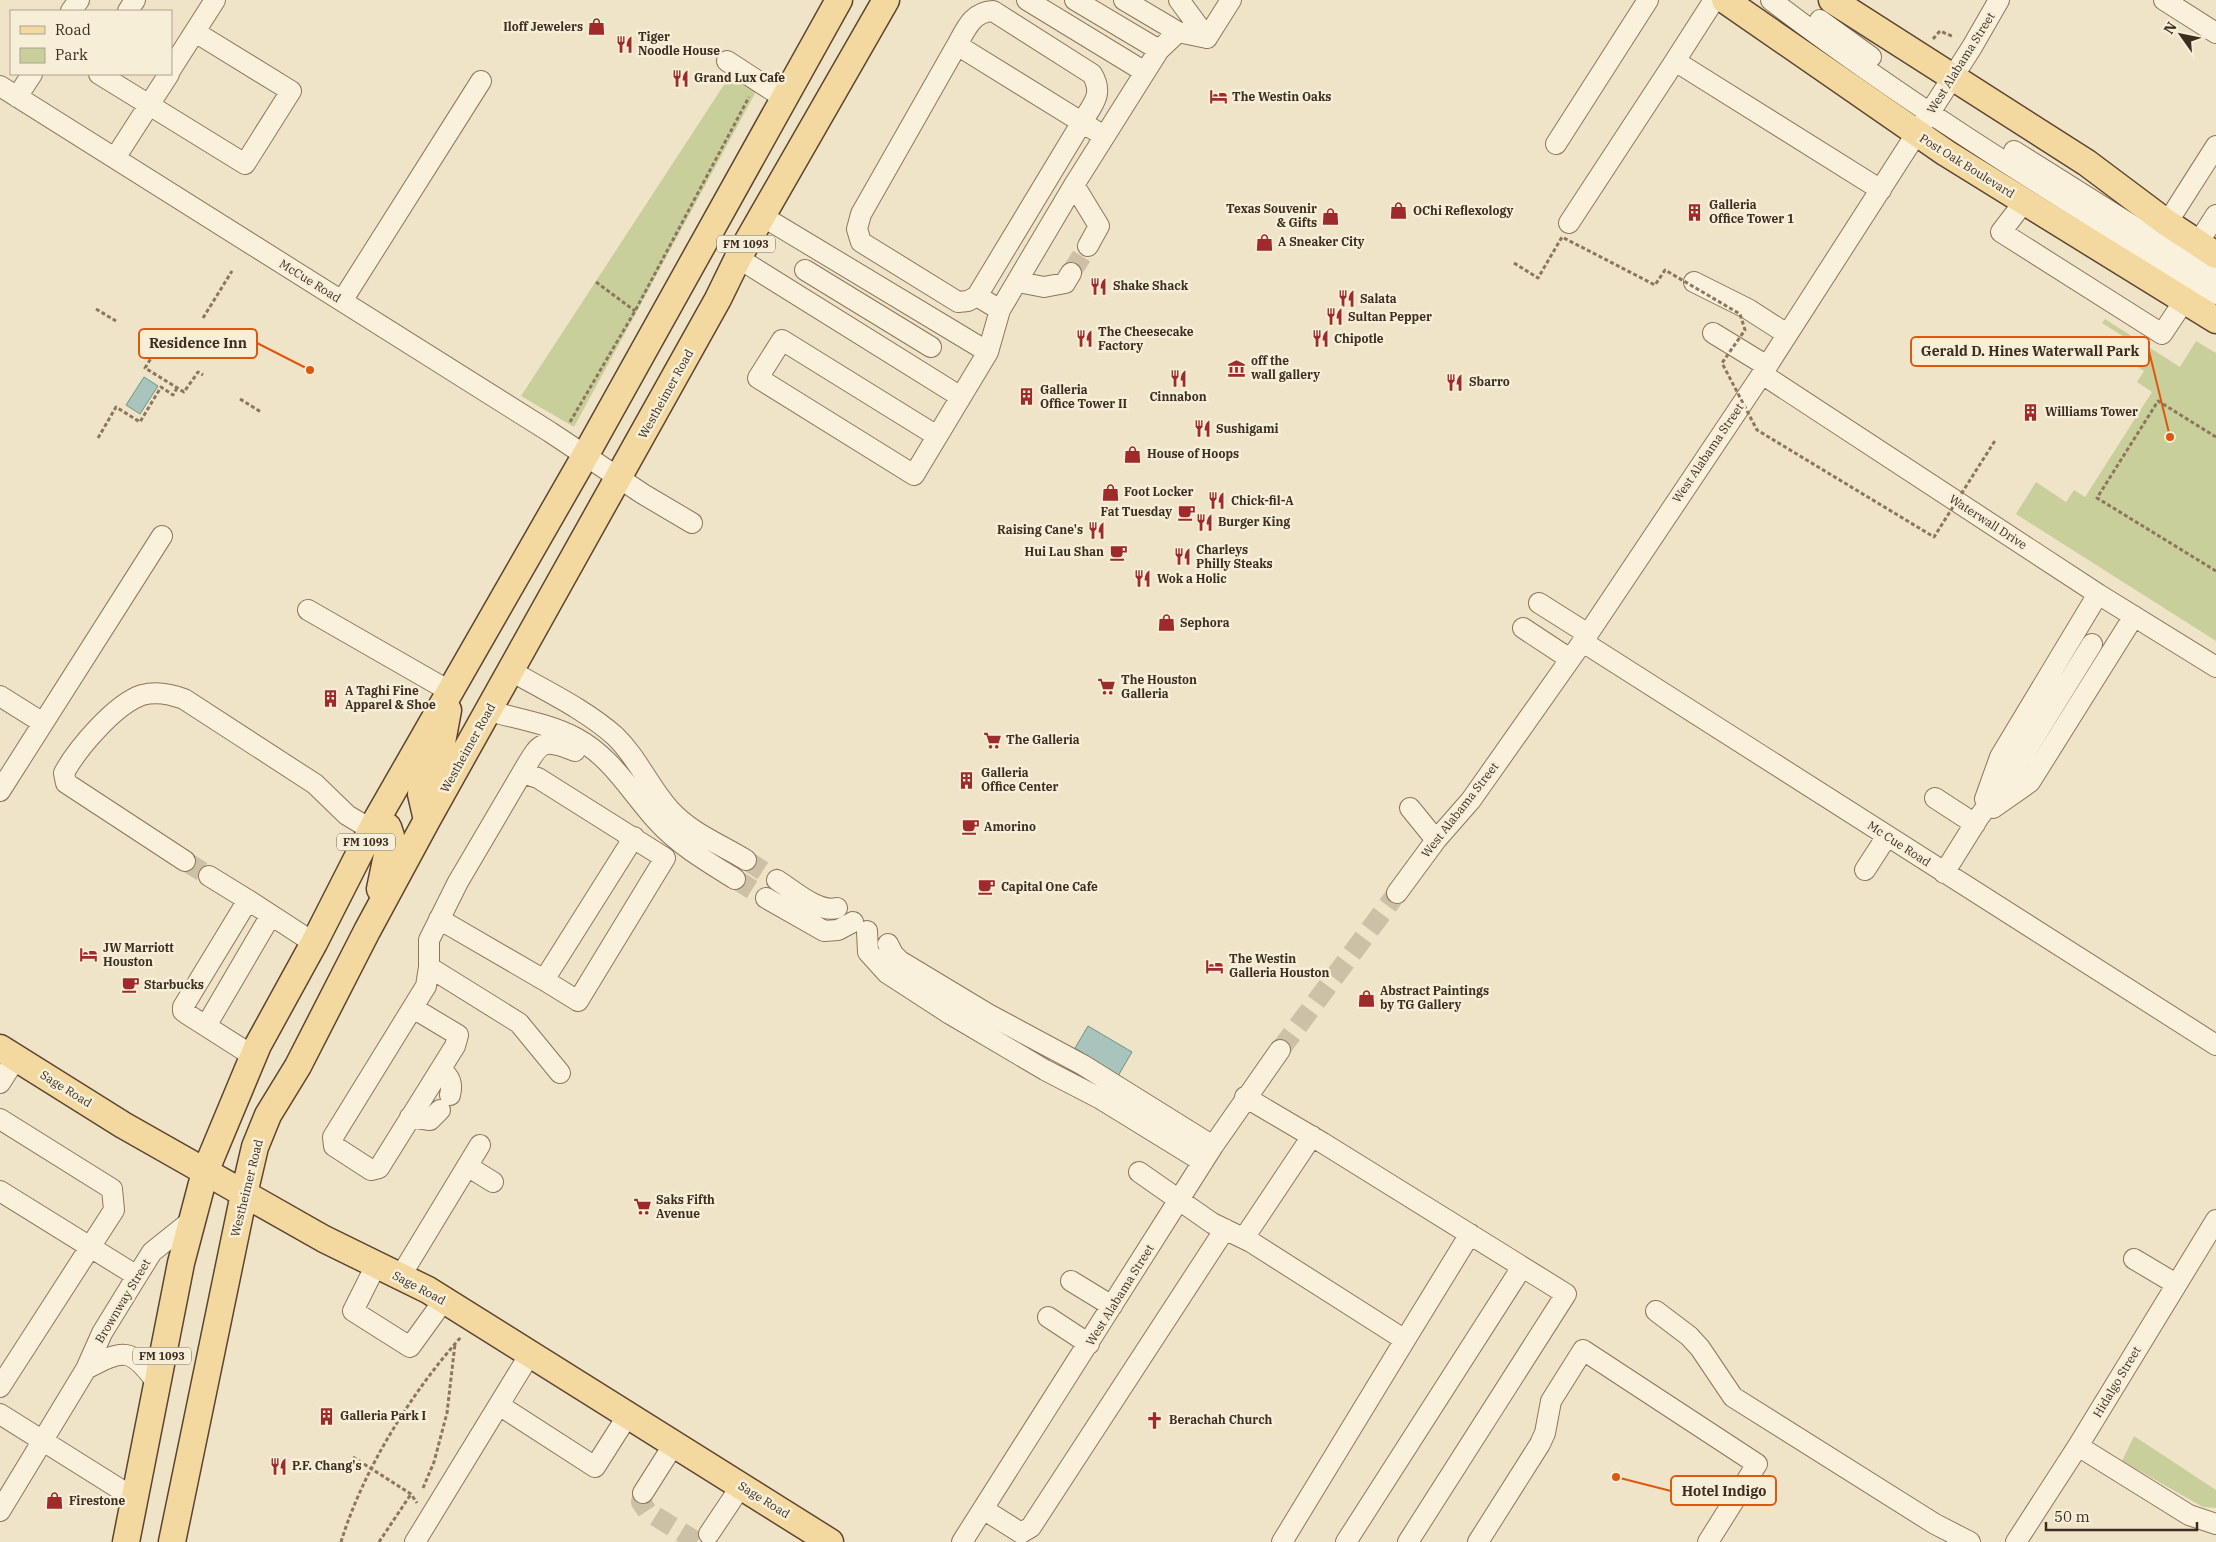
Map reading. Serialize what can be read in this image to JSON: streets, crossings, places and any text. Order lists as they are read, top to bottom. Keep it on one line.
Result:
{"streets":{"main road":["Post Oak Boulevard","FM 1093","Westheimer Road","Sage Road"],"street":["West Alabama Street","McCue Road","Waterwall Drive","Mc Cue Road","Brownway Street","Hidalgo Street"]},"crossings":[["West Alabama Street","Post Oak Boulevard"],["West Alabama Street","Waterwall Drive"],["West Alabama Street","Mc Cue Road"],["FM 1093","McCue Road"],["FM 1093","Sage Road"],["FM 1093","Brownway Street"],["McCue Road","Westheimer Road"],["Westheimer Road","Sage Road"]],"places":{"shop":["Iloff Jewelers","OChi Reflexology","Texas Souvenir & Gifts","A Sneaker City","House of Hoops","Foot Locker","Sephora","Abstract Paintings by TG Gallery","Firestone"],"restaurant":["Tiger Noodle House","Grand Lux Cafe","Shake Shack","Salata","Sultan Pepper","The Cheesecake Factory","Chipotle","Cinnabon","Sbarro","Sushigami","Chick-fil-A","Burger King","Raising Cane's","Charleys Philly Steaks","Wok a Holic","P.F. Chang's"],"hotel":["The Westin Oaks","JW Marriott Houston","The Westin Galleria Houston"],"building":["Galleria Office Tower 1","Galleria Office Tower II","Williams Tower","A Taghi Fine Apparel & Shoe","Galleria Office Center","Galleria Park I"],"museum":["off the wall gallery"],"other":["Residence Inn","Gerald D. Hines Waterwall Park","Hotel Indigo"],"cafe":["Fat Tuesday","Hui Lau Shan","Amorino","Capital One Cafe","Starbucks"],"supermarket":["The Houston Galleria","The Galleria","Saks Fifth Avenue"],"church":["Berachah Church"]},"legend":["Road","Park"],"scale_bar":"50 m","north":"top left"}
